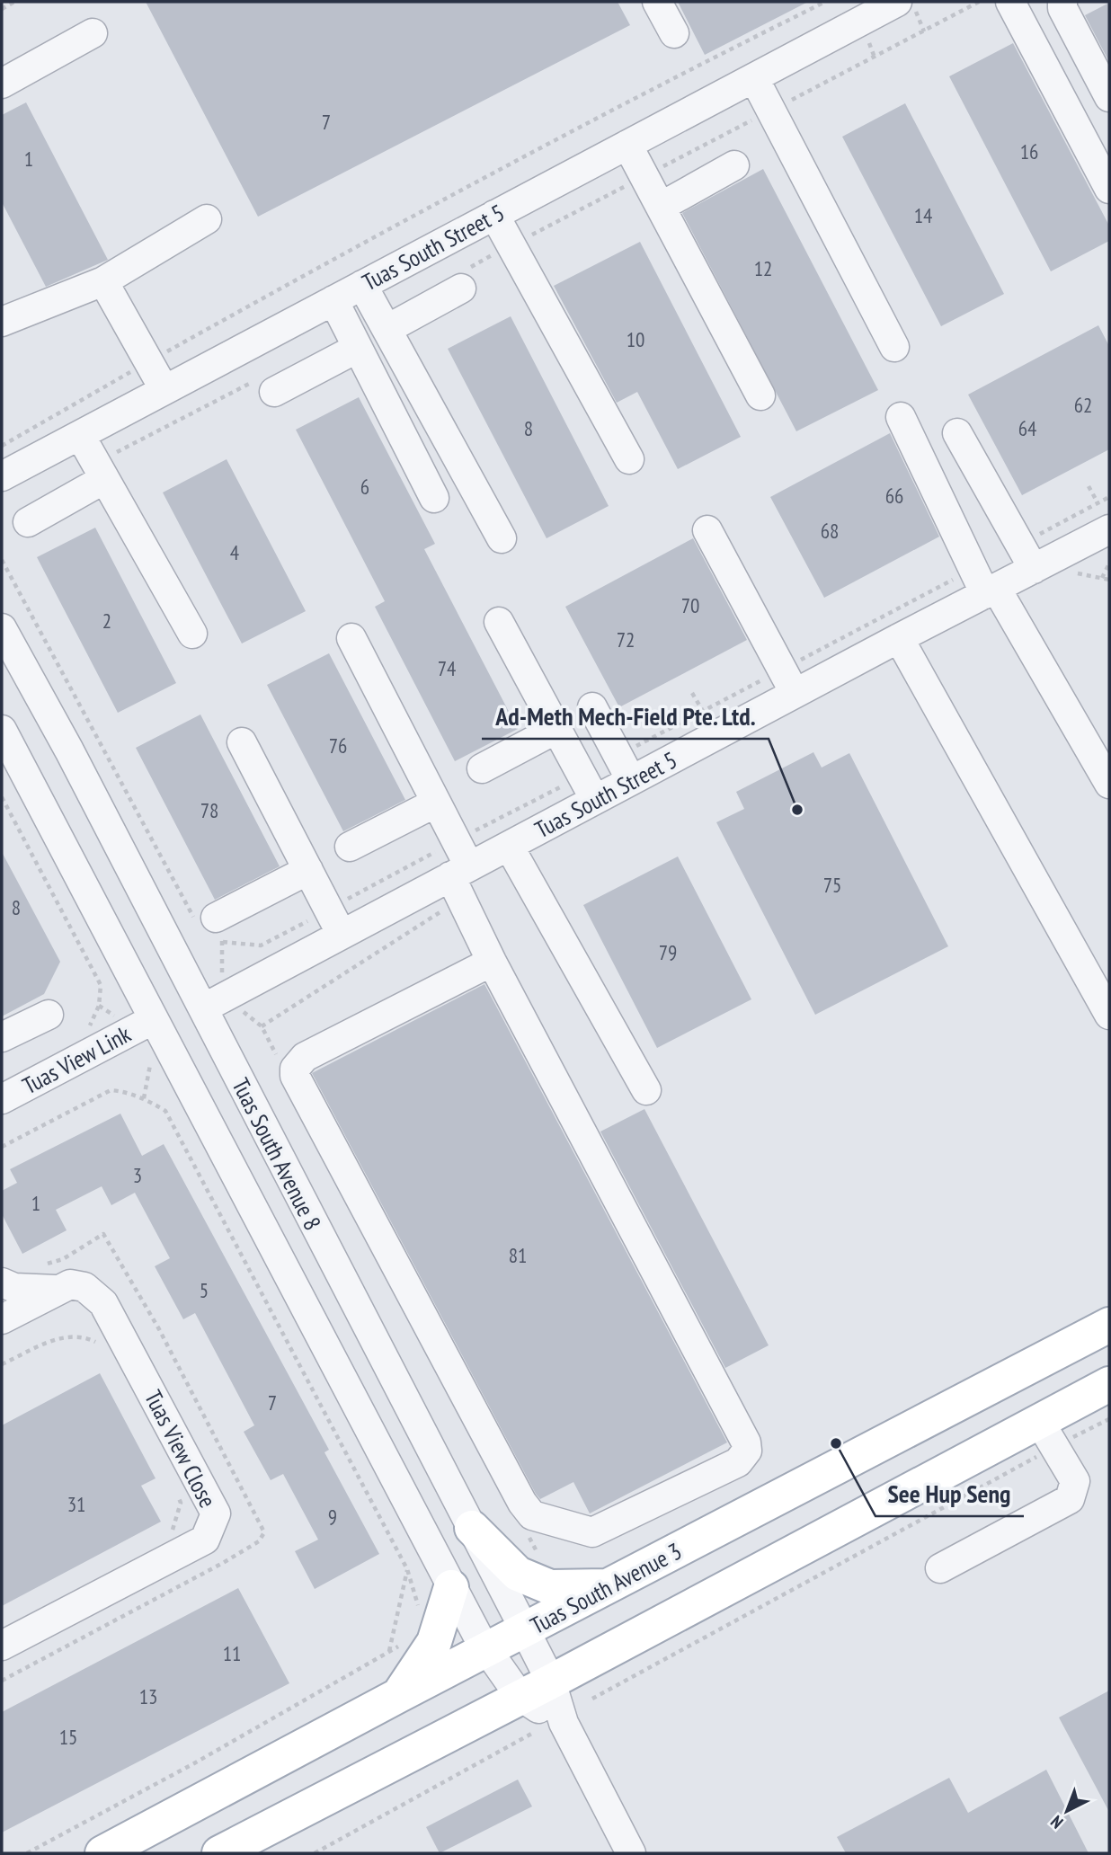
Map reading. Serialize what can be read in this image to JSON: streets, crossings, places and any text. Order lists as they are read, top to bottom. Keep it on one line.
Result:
{"streets":{"main road":["Tuas South Avenue 3"],"street":["Tuas South Street 5","Tuas View Link","Tuas South Avenue 8","Tuas View Close"]},"crossings":[["Tuas South Street 5","Tuas South Avenue 8"],["Tuas View Link","Tuas South Avenue 8"],["Tuas South Avenue 8","Tuas South Avenue 3"]],"places":["Ad-Meth Mech-Field Pte. Ltd.","See Hup Seng"],"house_numbers":["7","16","1","14","12","10","62","8","64","6","66","68","4","70","2","72","74","76","78","75","8","79","3","1","81","5","7","31","9","11","13","15"],"north":"bottom left"}
